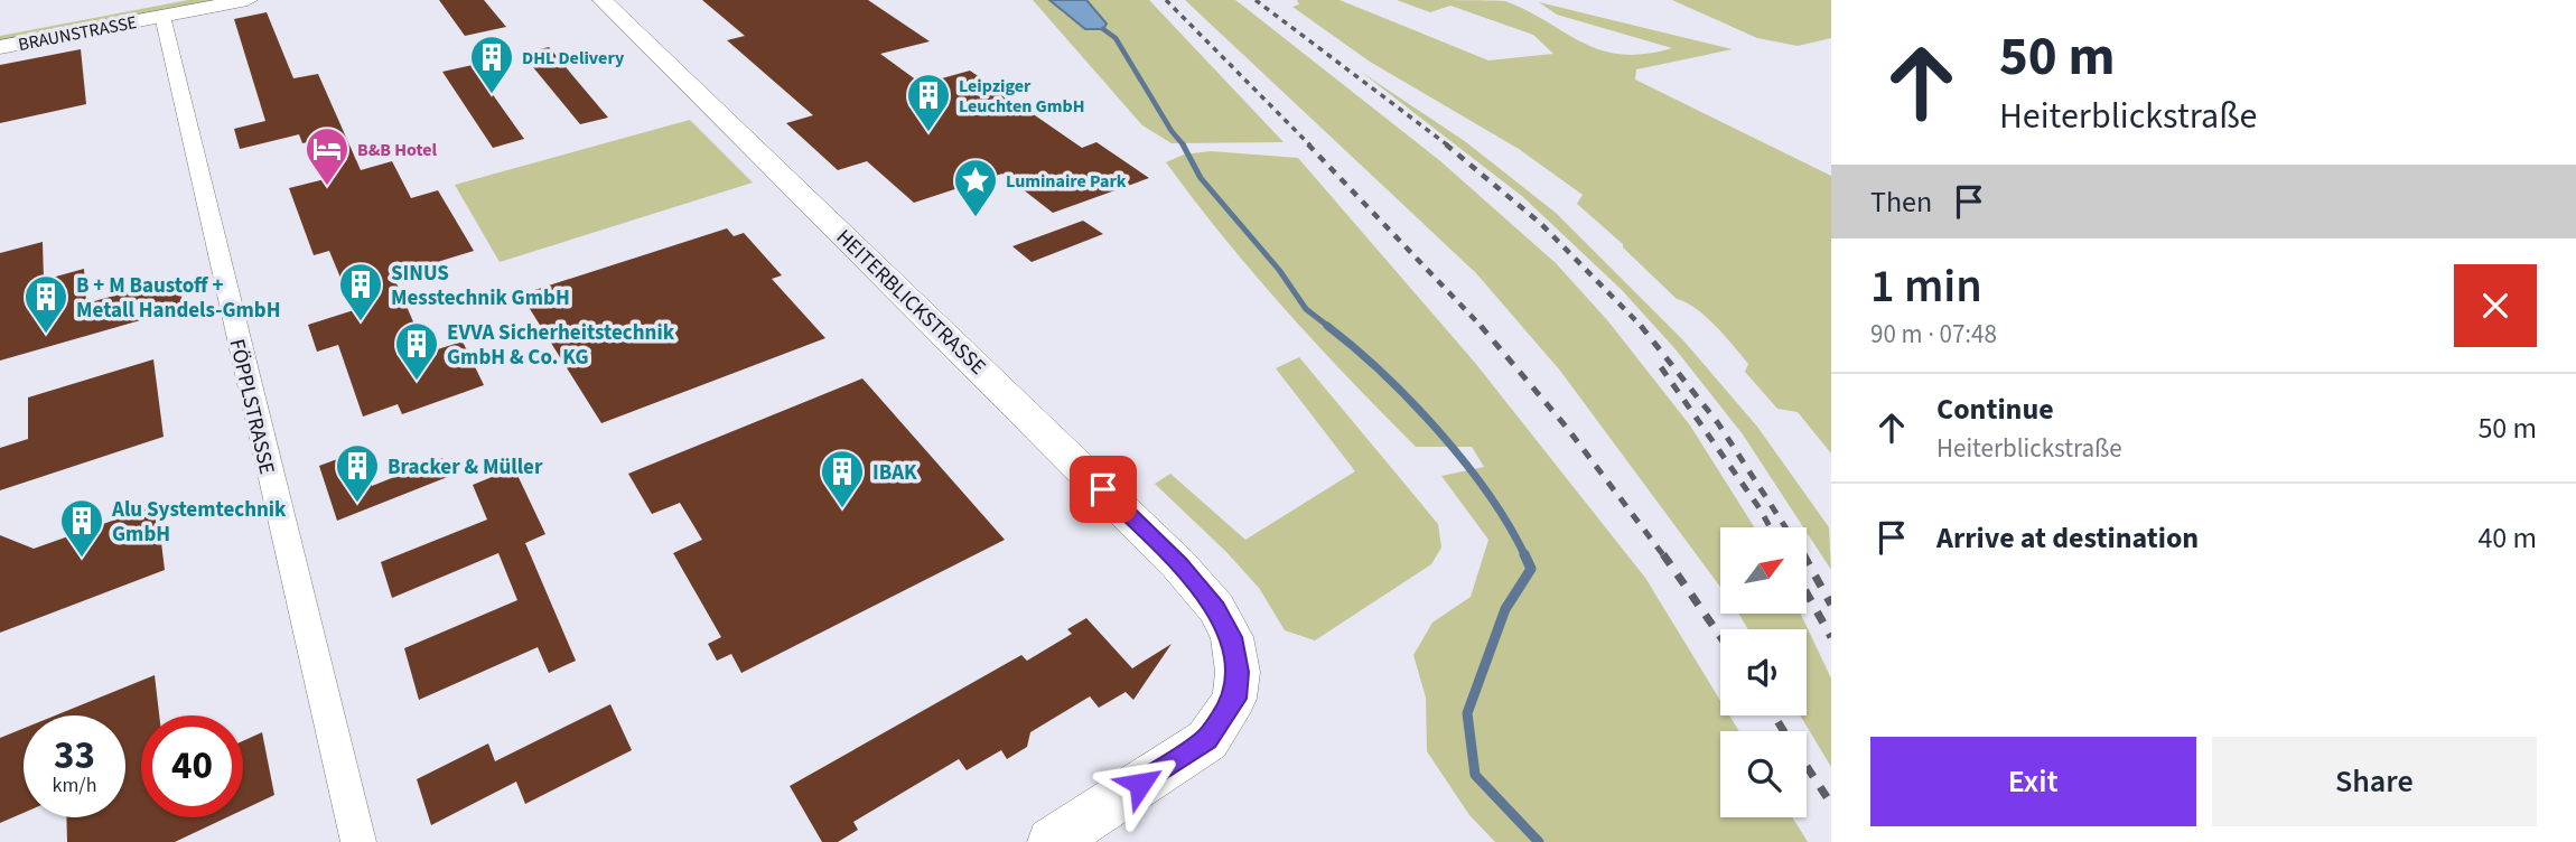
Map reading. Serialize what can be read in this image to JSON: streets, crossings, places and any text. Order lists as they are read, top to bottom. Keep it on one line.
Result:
{"streets":{"street":["BRAUNSTRASSE","HEITERBLICKSTRASSE","FÖPPLSTRASSE"]},"crossings":[["BRAUNSTRASSE","FÖPPLSTRASSE"]],"places":{"building":["DHL Delivery","Leipziger Leuchten GmbH","SINUS Messtechnik GmbH","B + M Baustoff + Metall Handels-GmbH","EVVA Sicherheitstechnik GmbH & Co. KG","Bracker & Müller","IBAK","Alu Systemtechnik GmbH"],"hotel":["B&B Hotel"],"place":["Luminaire Park"]},"north":"top right","page":{"turn":["50 m","Heiterblickstraße"],"then":"Then","heading":["1 min","90 m · 07:48"],"list":[{"name":"Continue","note":"Heiterblickstraße","value":"50 m"},{"name":"Arrive at destination","value":"40 m"}],"speed":"33 km/h","limit":"40","buttons":["Exit","Share"]}}
